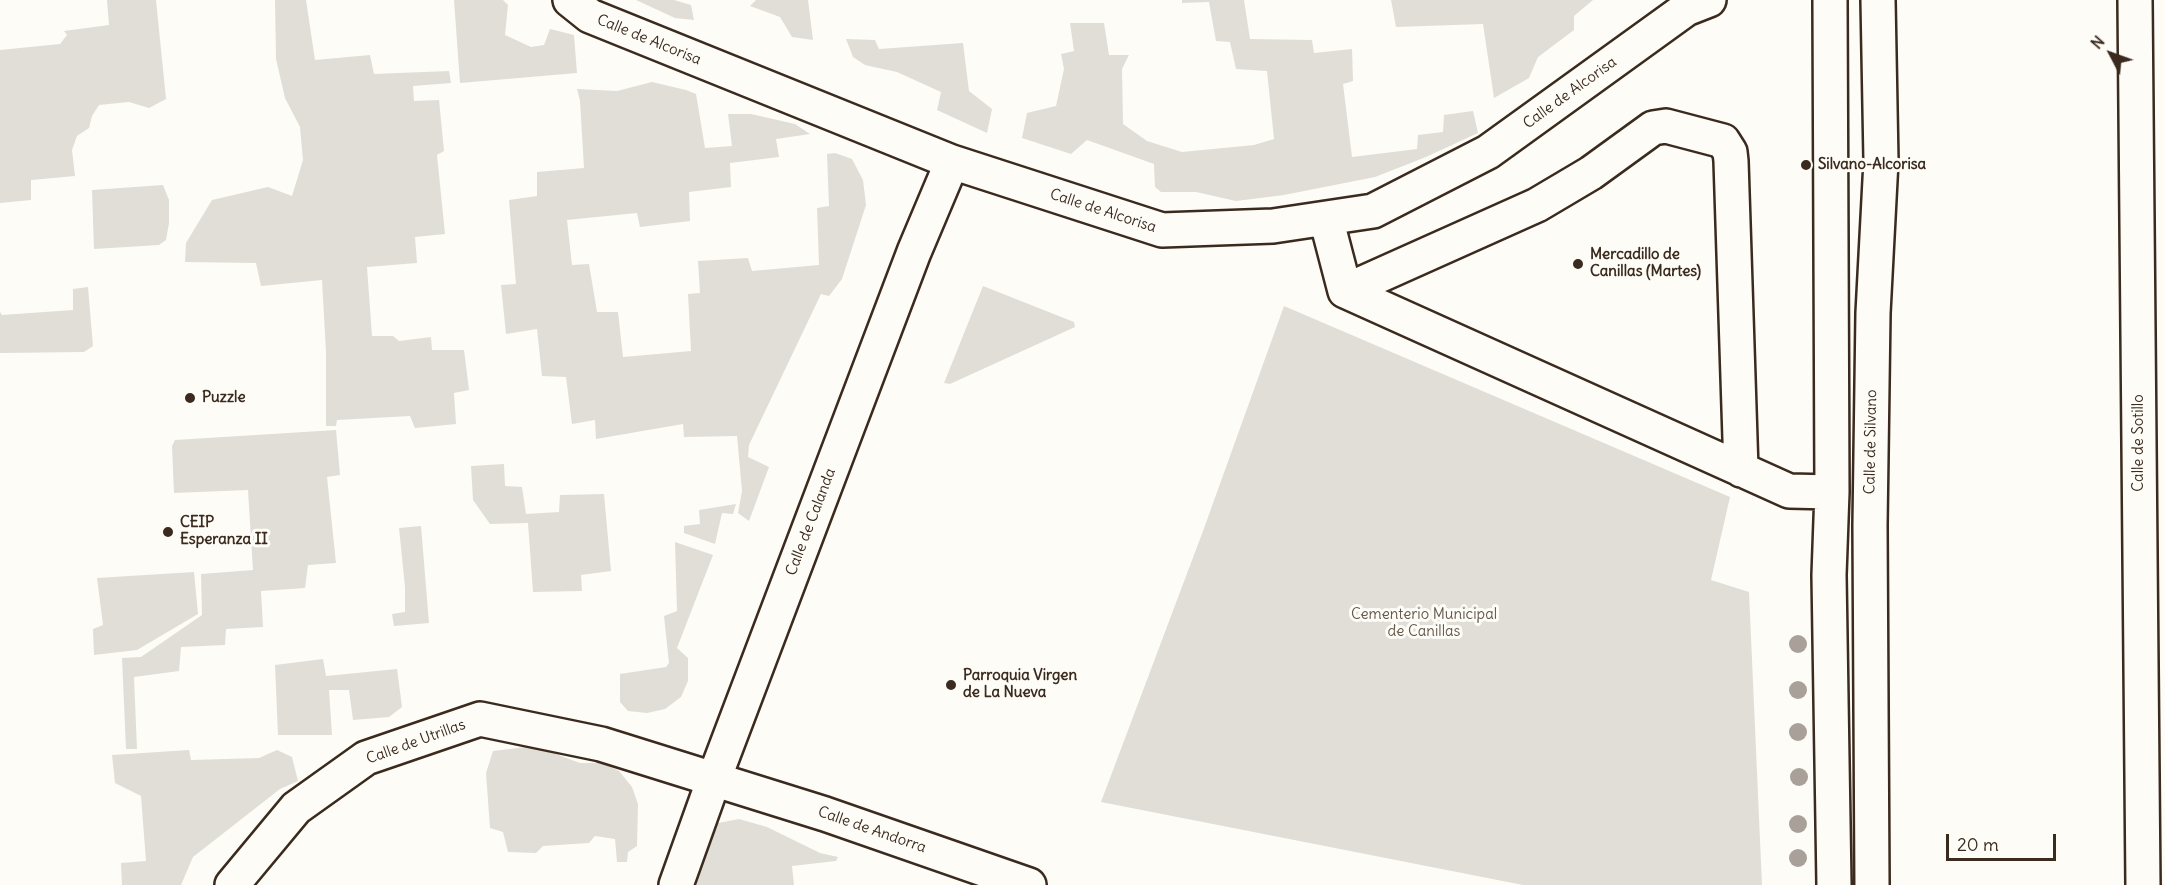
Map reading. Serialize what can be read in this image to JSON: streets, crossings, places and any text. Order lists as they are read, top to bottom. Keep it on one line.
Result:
{"streets":{"street":["Calle de Alcorisa","Calle de Silvano","Calle de Sotillo","Calle de Calanda","Calle de Utrillas","Calle de Andorra"]},"crossings":[["Calle de Alcorisa","Calle de Calanda"],["Calle de Calanda","Calle de Utrillas"],["Calle de Calanda","Calle de Andorra"],["Calle de Utrillas","Calle de Andorra"]],"parks":["Cementerio Municipal de Canillas"],"places":["Silvano-Alcorisa","Mercadillo de Canillas (Martes)","Puzzle","CEIP Esperanza II","Parroquia Virgen de La Nueva"],"scale_bar":"20 m","north":"top left"}
